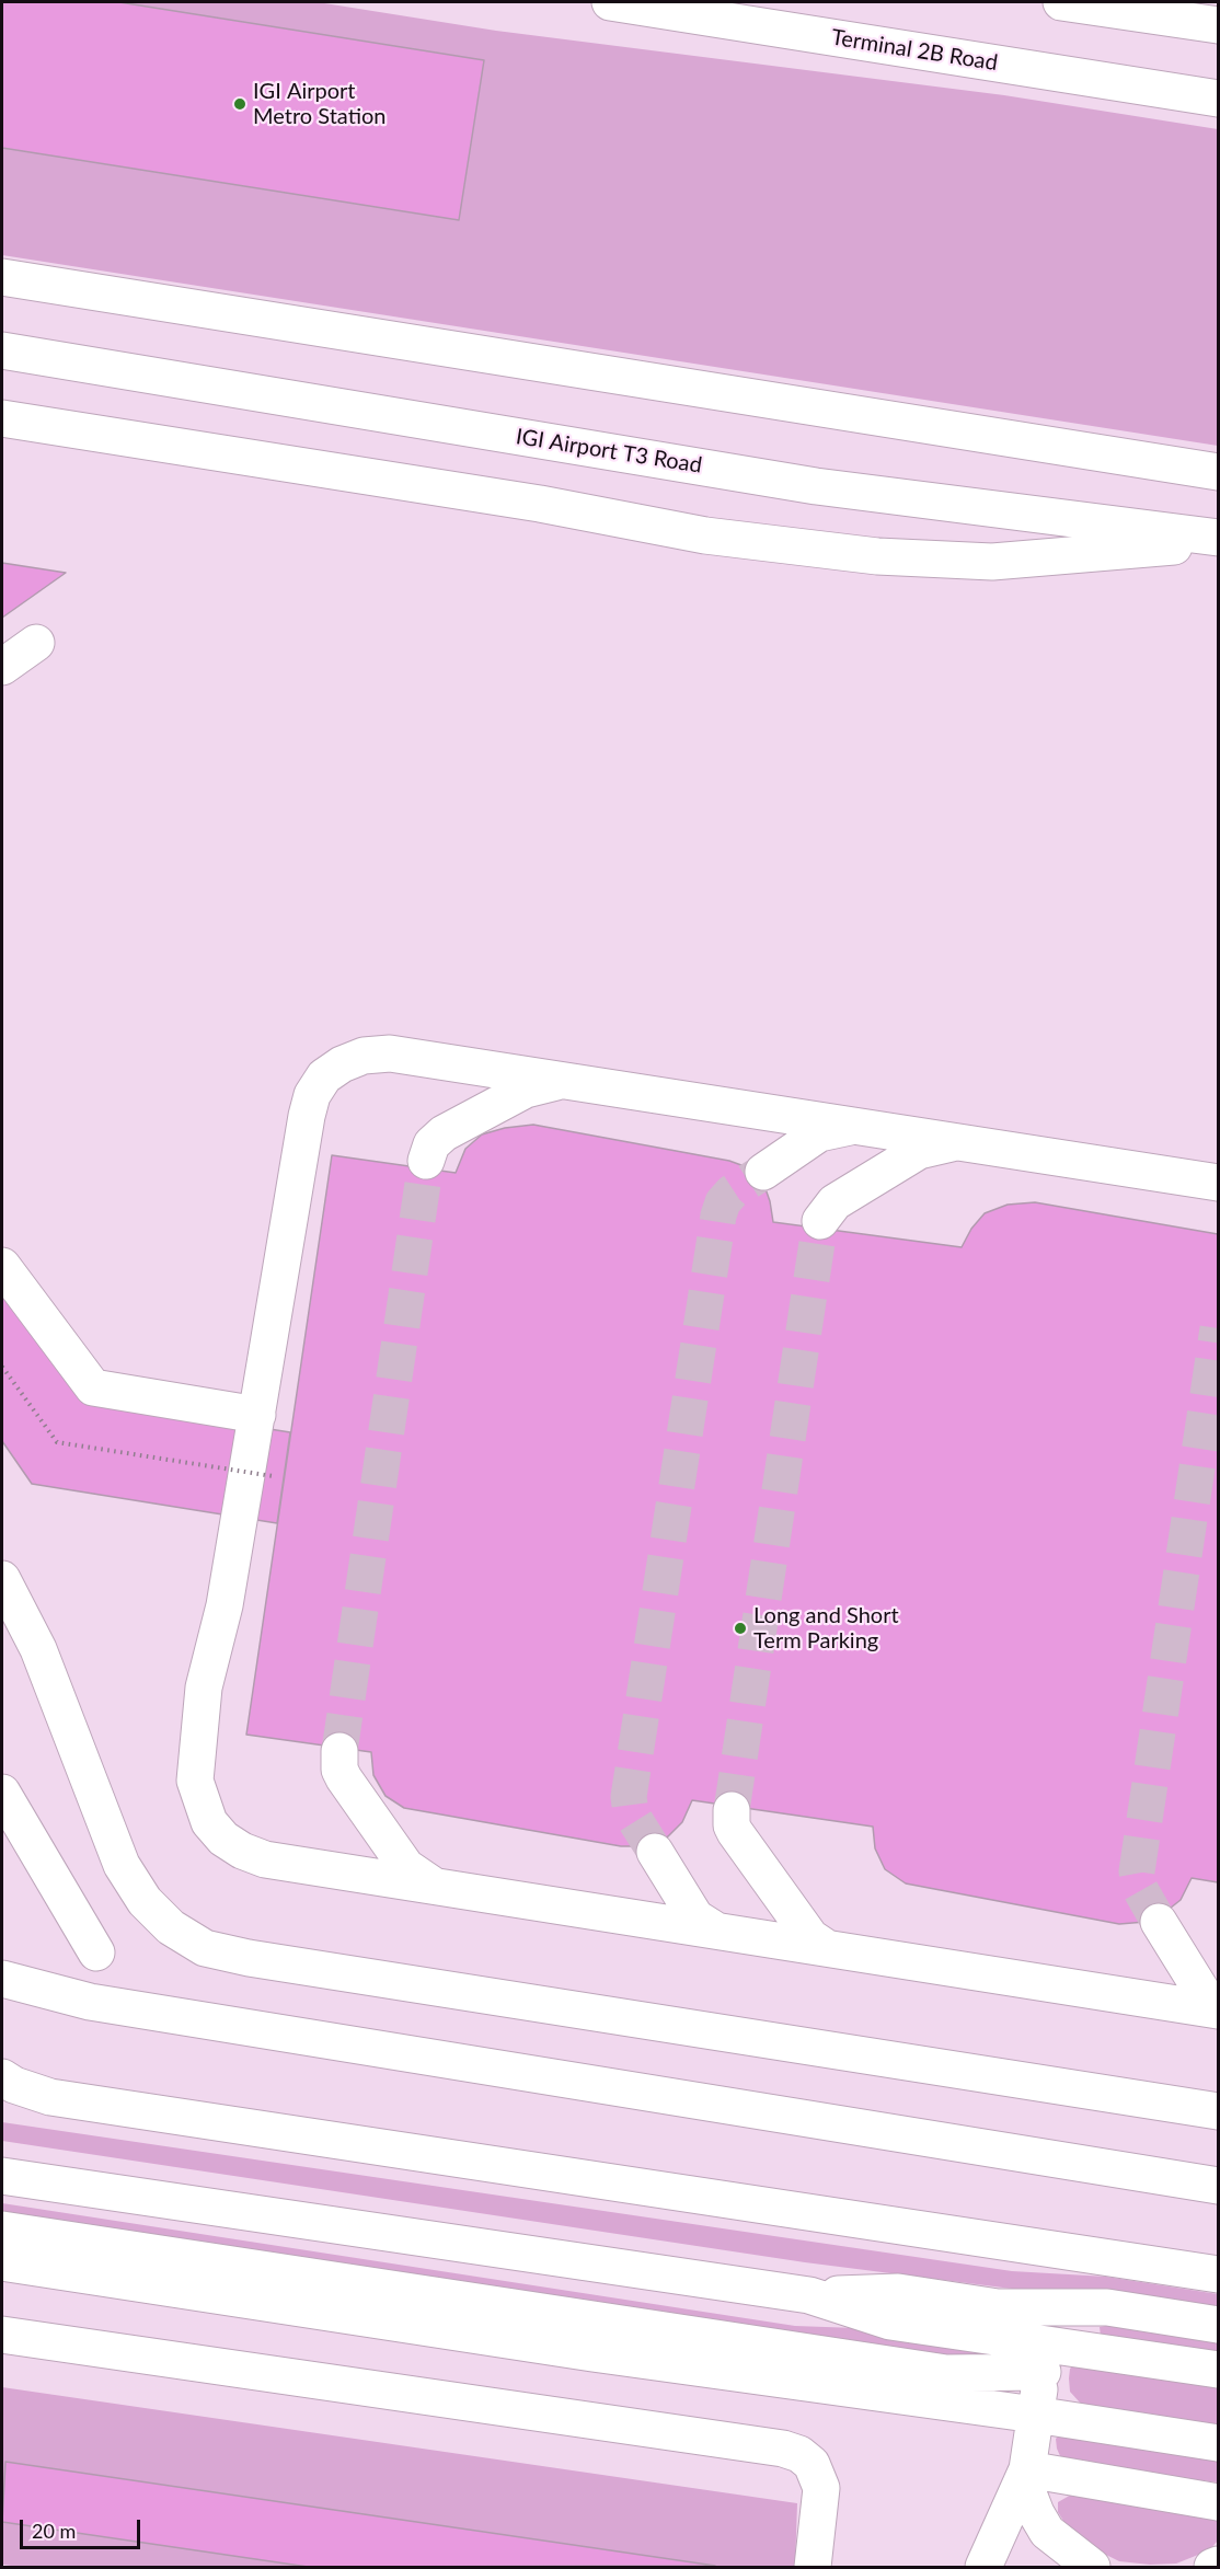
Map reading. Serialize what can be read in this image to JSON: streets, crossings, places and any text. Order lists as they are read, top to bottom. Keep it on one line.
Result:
{"streets":{"main road":["Terminal 2B Road","IGI Airport T3 Road"]},"places":["IGI Airport Metro Station","Long and Short Term Parking"],"scale_bar":"20 m"}
